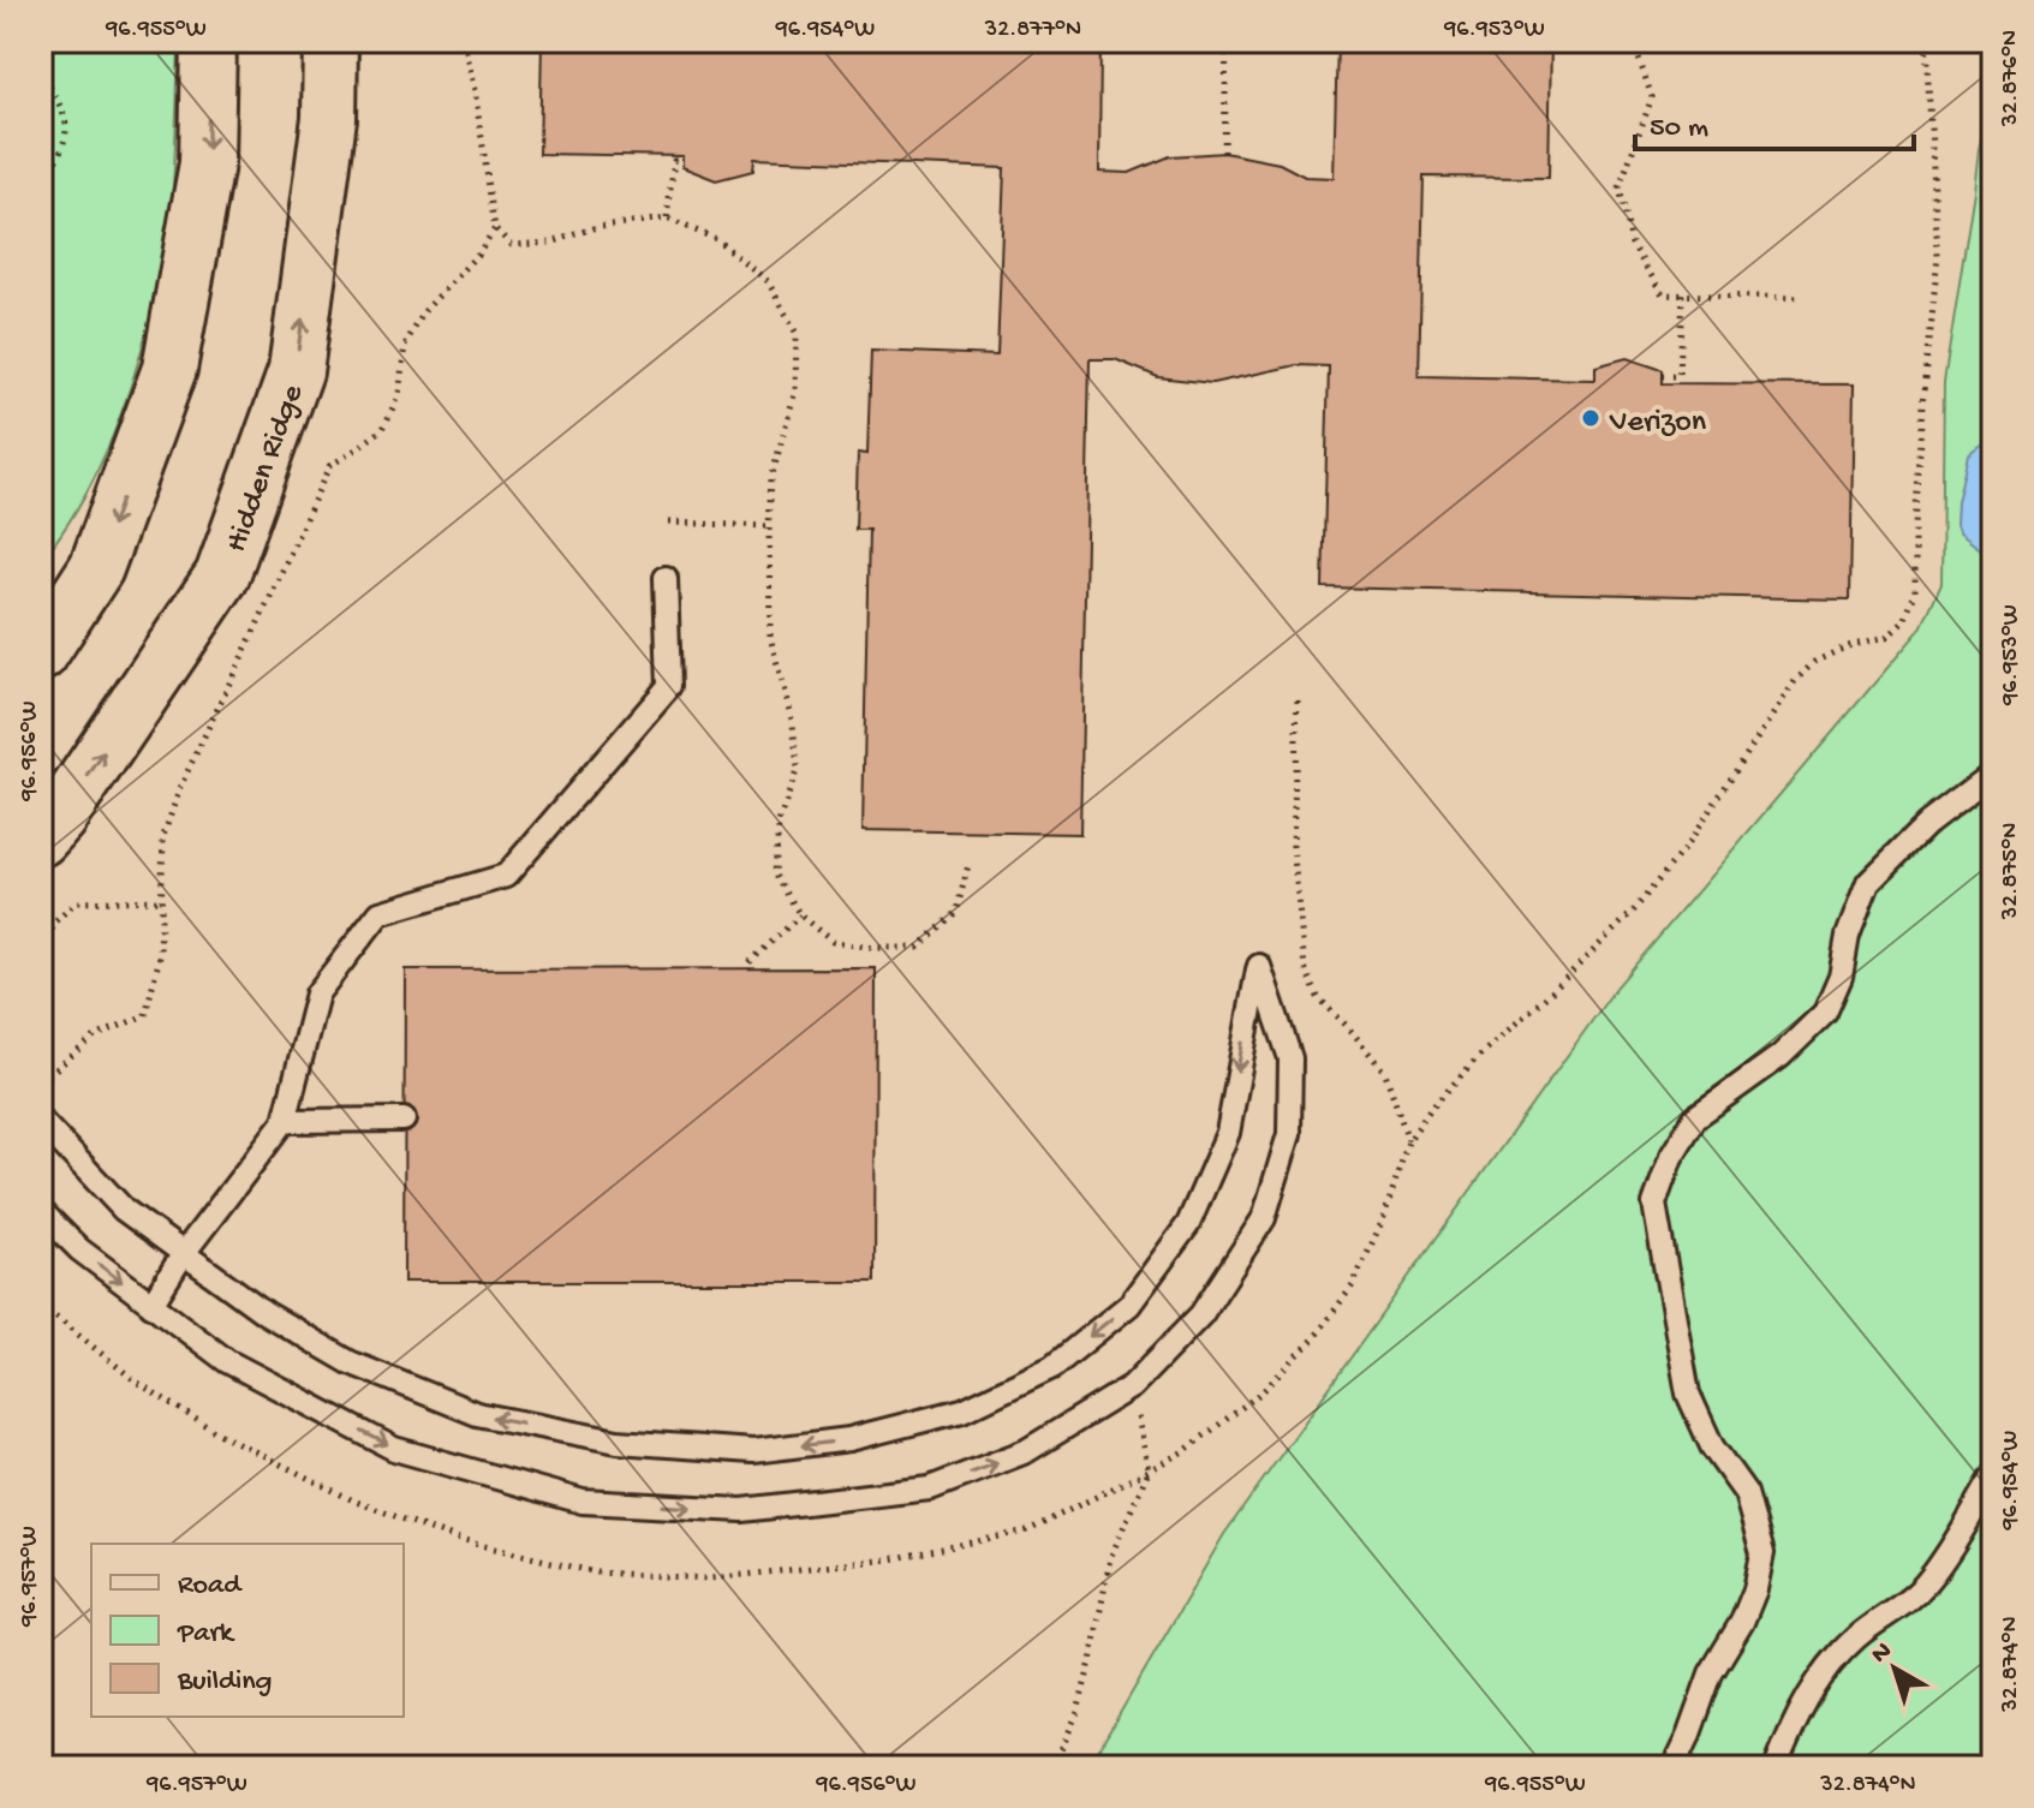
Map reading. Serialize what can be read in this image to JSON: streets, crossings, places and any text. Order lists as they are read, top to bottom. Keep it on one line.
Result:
{"streets":{"main road":["Hidden Ridge"]},"places":["Verizon"],"legend":["Road","Park","Building"],"scale_bar":"50 m","north":"top left","coordinates":["96.955°W","96.954°W","32.877°N","96.953°W","32.876°N","96.956°W","32.875°N","96.957°W","32.874°N"]}
